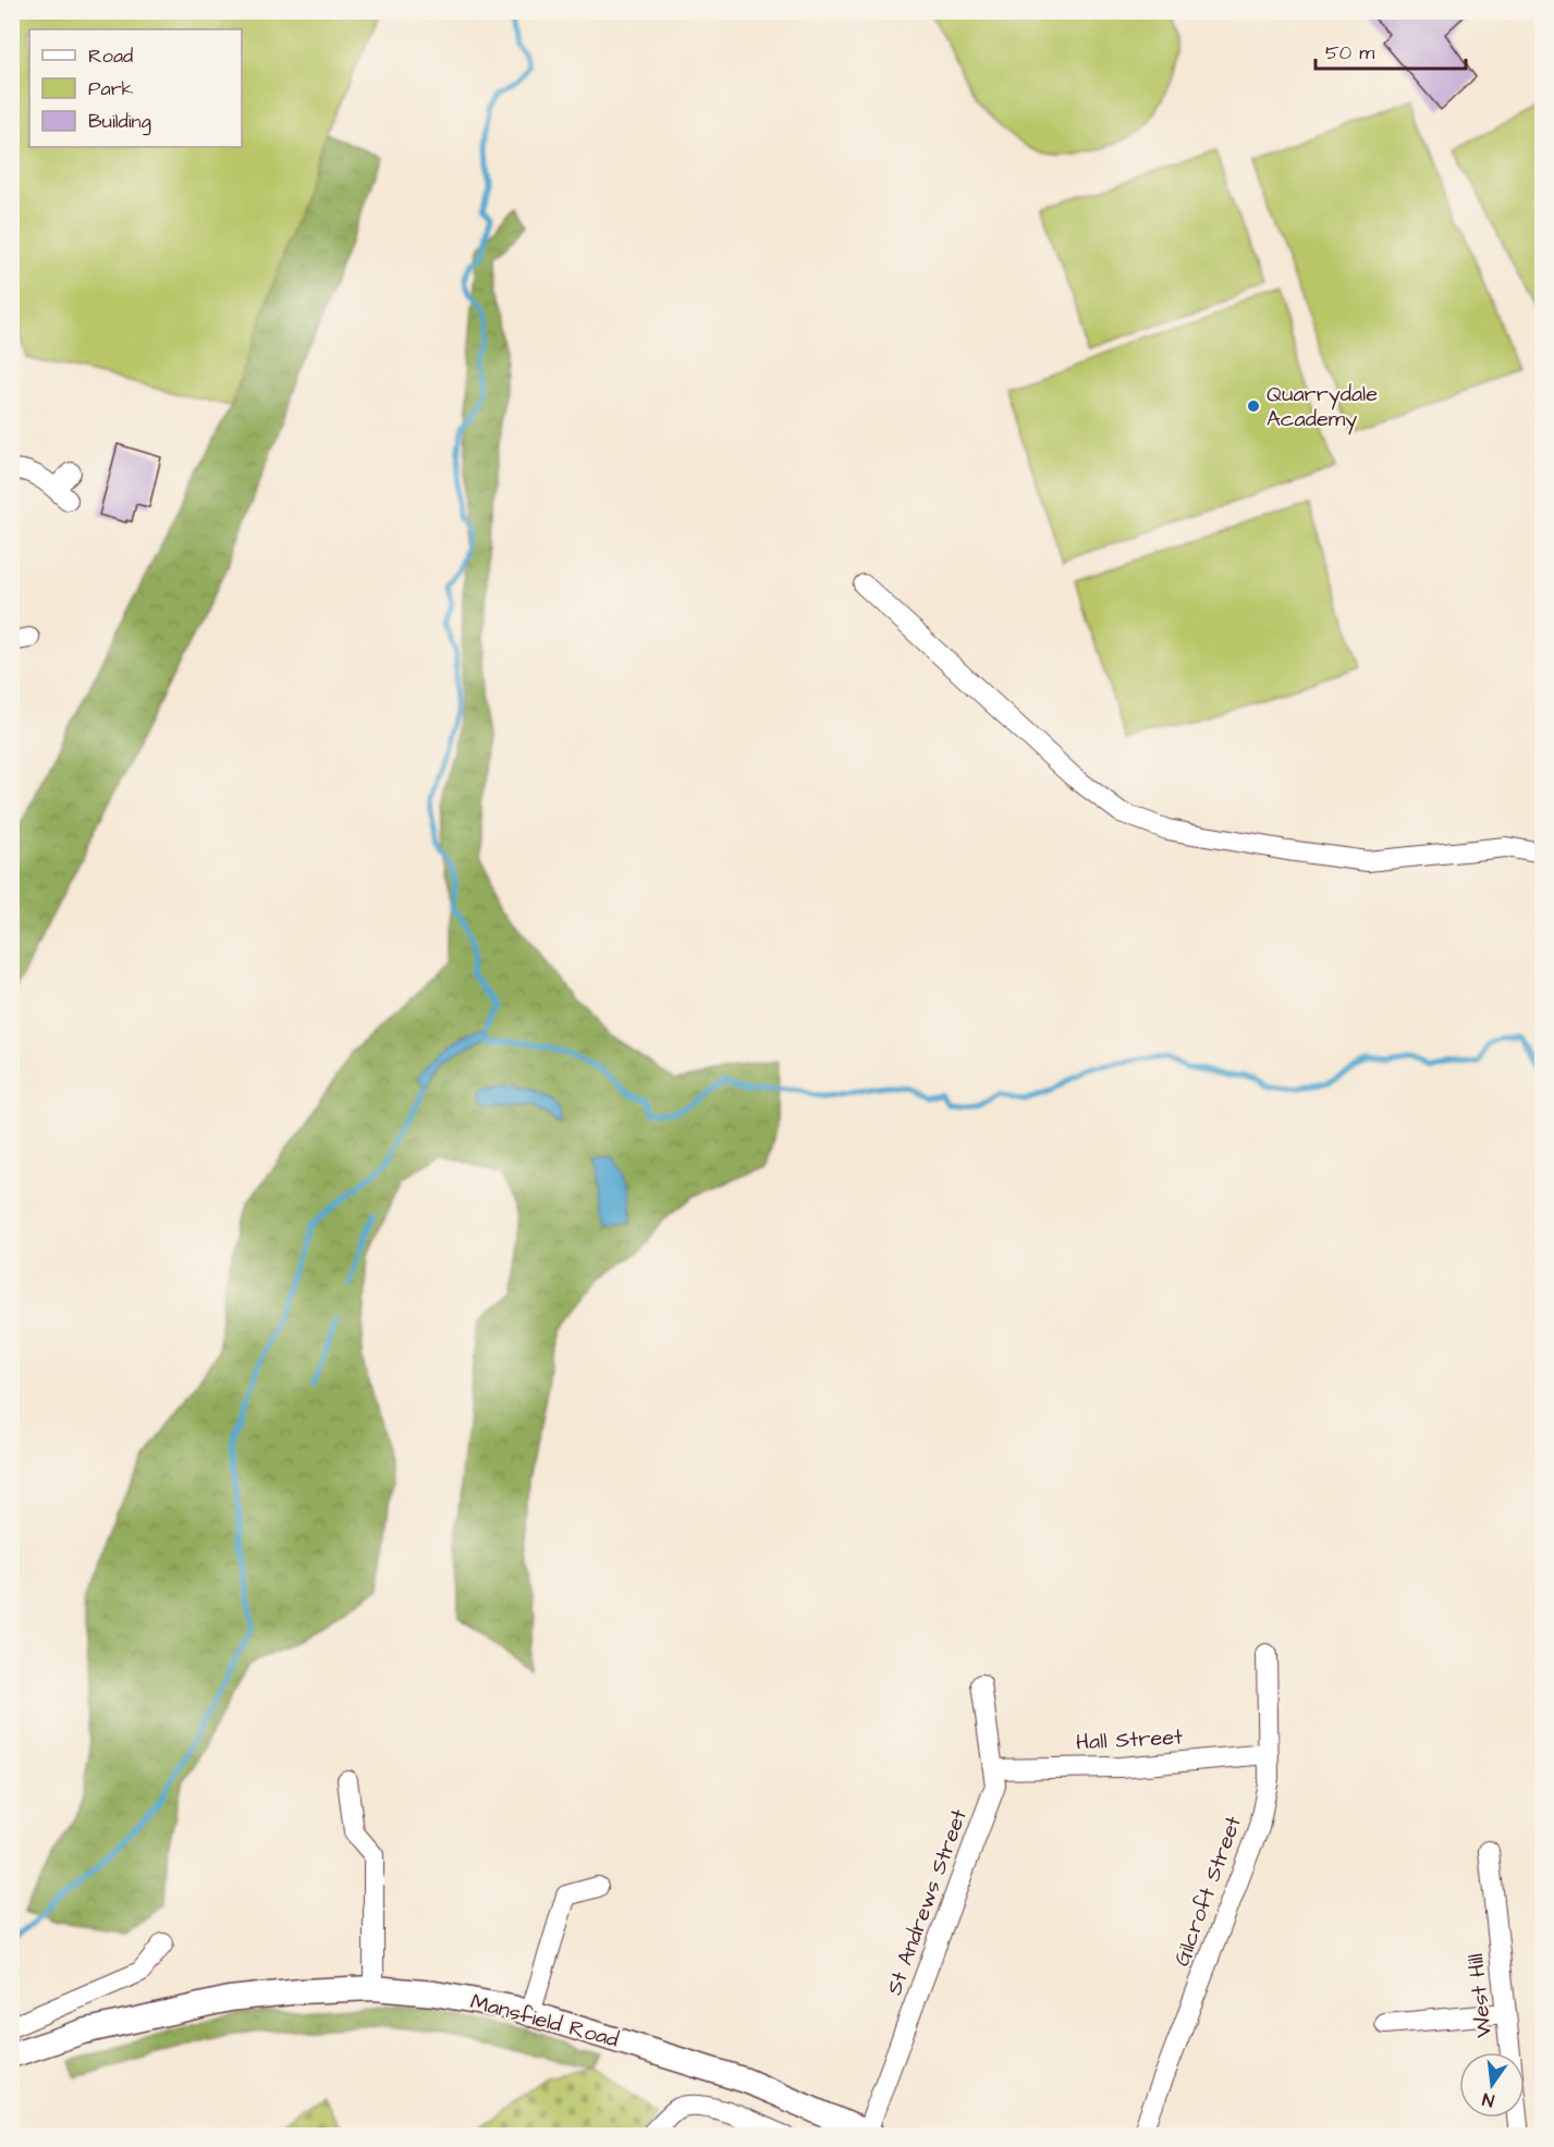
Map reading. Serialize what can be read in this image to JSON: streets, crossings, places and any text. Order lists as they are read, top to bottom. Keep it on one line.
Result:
{"streets":{"main road":["Mansfield Road"],"street":["Hall Street","Gilcroft Street","St Andrews Street","West Hill"]},"crossings":[["Hall Street","Gilcroft Street"],["Hall Street","St Andrews Street"],["St Andrews Street","Mansfield Road"]],"places":["Quarrydale Academy"],"legend":["Road","Park","Building"],"scale_bar":"50 m","north":"bottom"}
